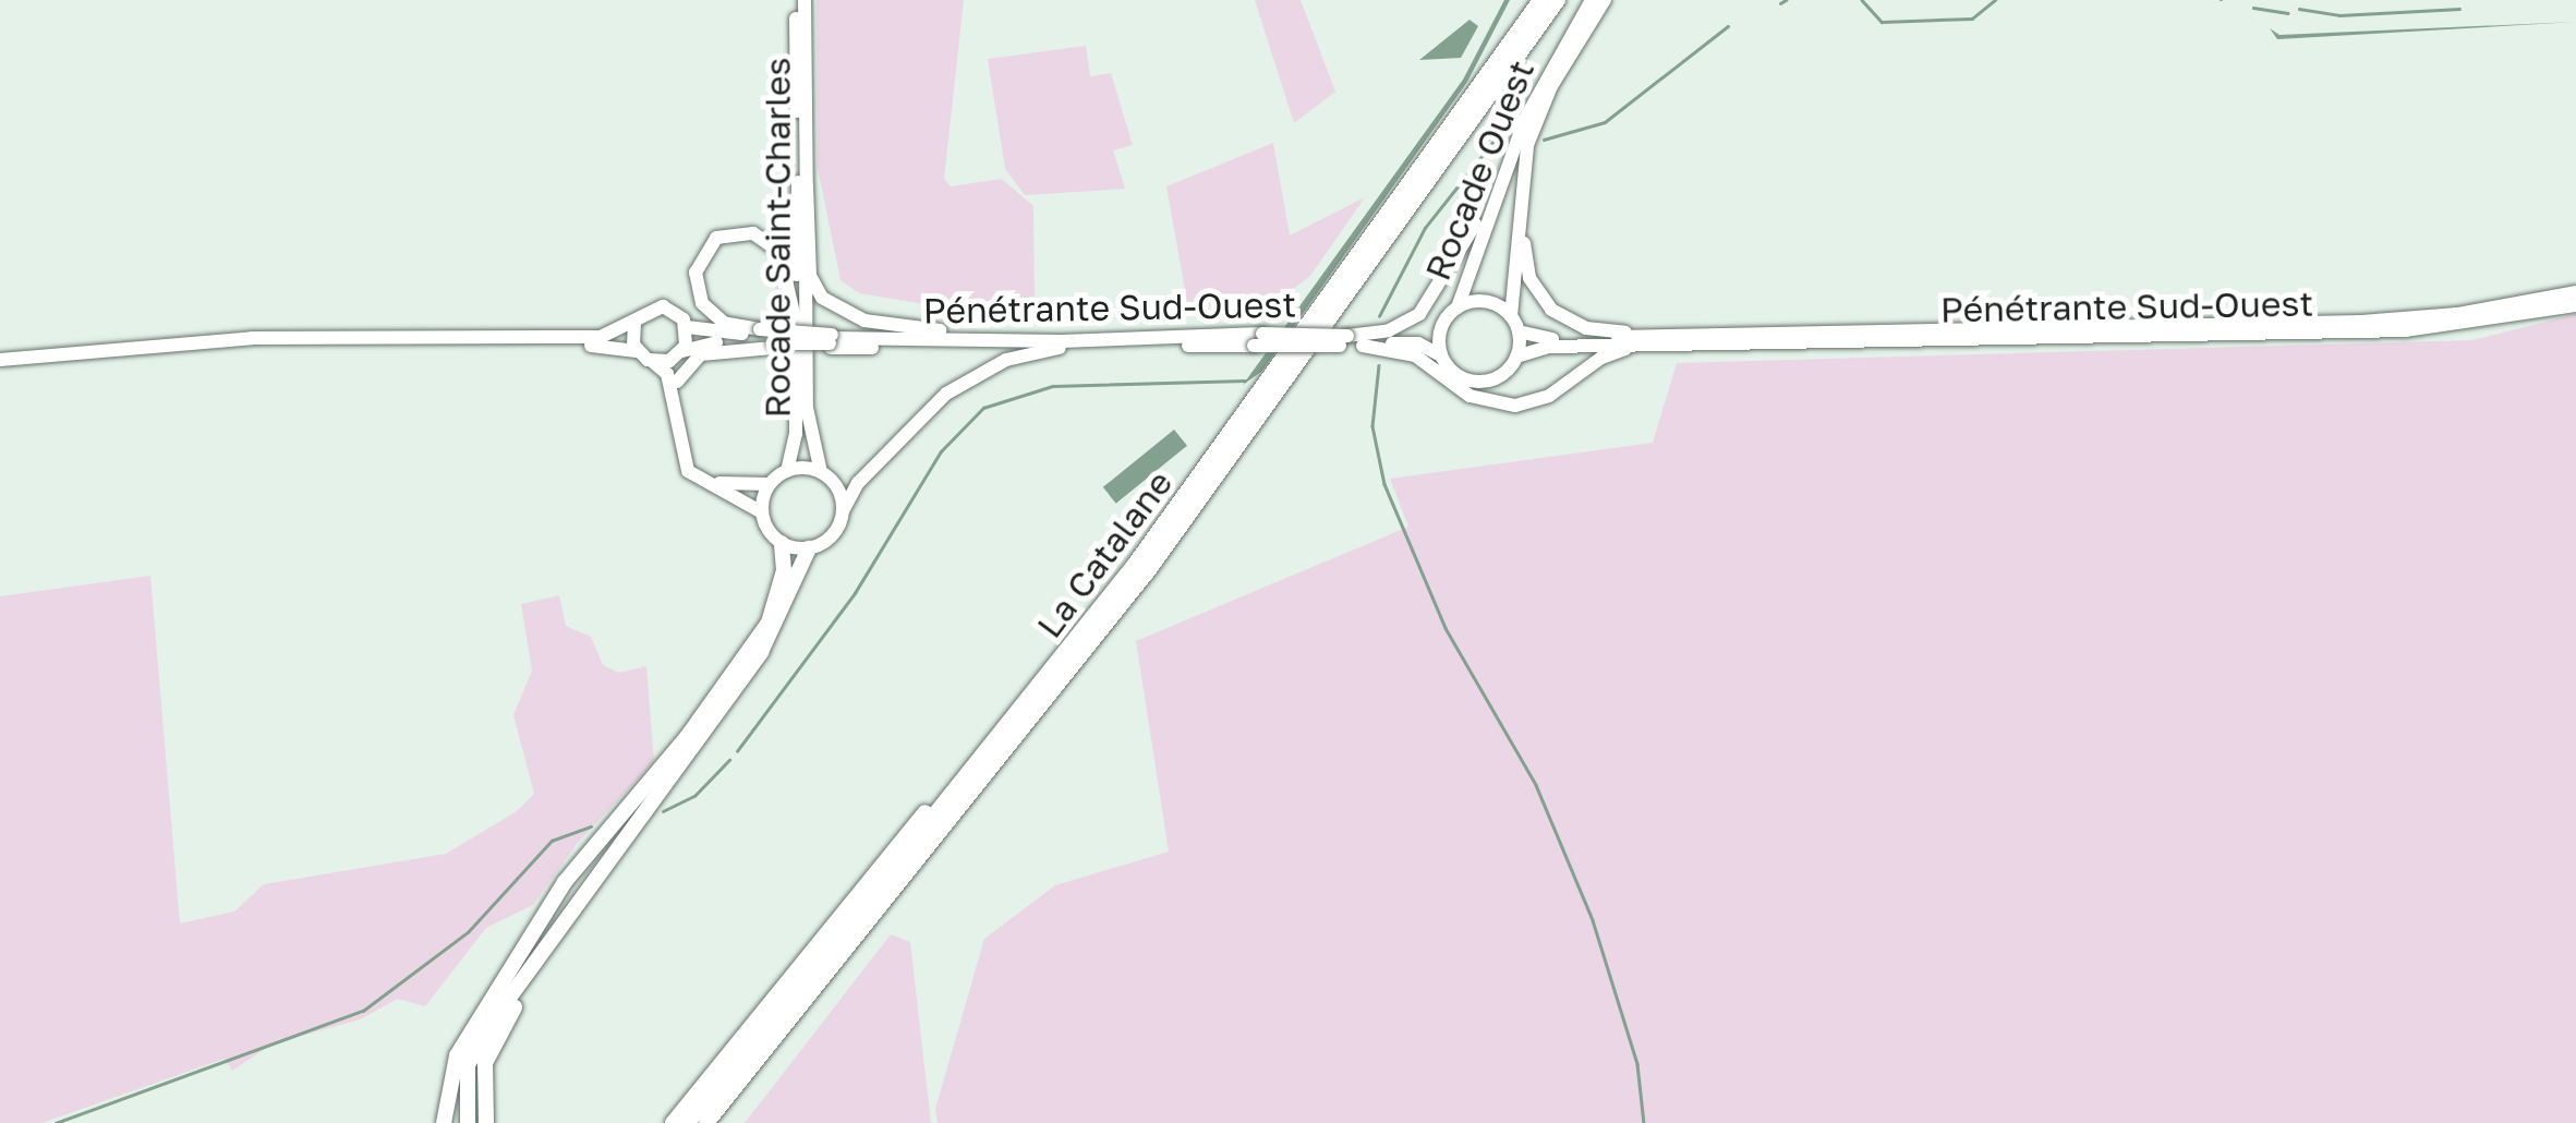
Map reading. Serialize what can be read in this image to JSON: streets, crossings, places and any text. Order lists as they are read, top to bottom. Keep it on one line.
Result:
{"streets":{"highway":["La Catalane"],"main road":["Rocade Ouest","Rocade Saint-Charles","Pénétrante Sud-Ouest"]},"crossings":[["Rocade Ouest","Pénétrante Sud-Ouest"]]}
